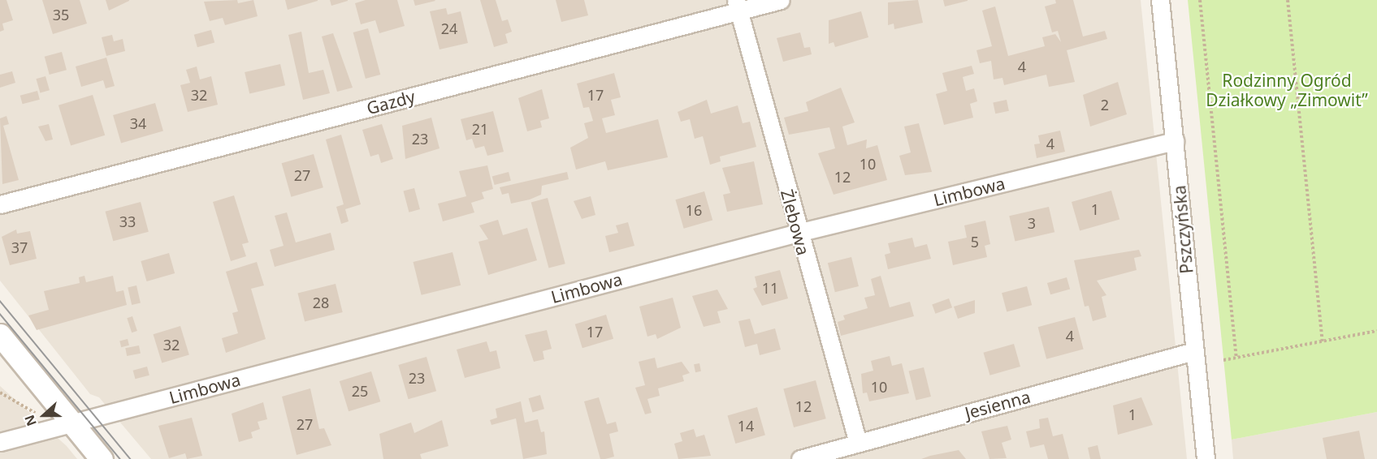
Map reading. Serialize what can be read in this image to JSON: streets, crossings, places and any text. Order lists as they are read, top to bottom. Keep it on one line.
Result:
{"streets":{"street":["Gazdy","Limbowa","Żlebowa","Pszczyńska","Jesienna"]},"crossings":[["Gazdy","Żlebowa"],["Limbowa","Żlebowa"],["Limbowa","Pszczyńska"],["Żlebowa","Jesienna"],["Pszczyńska","Jesienna"]],"parks":["Rodzinny Ogród Działkowy „Zimowit”"],"house_numbers":["35","24","4","32","17","2","34","21","23","4","10","27","12","1","16","33","3","5","37","11","28","17","4","32","23","10","25","12","1","27","14"],"north":"left"}
